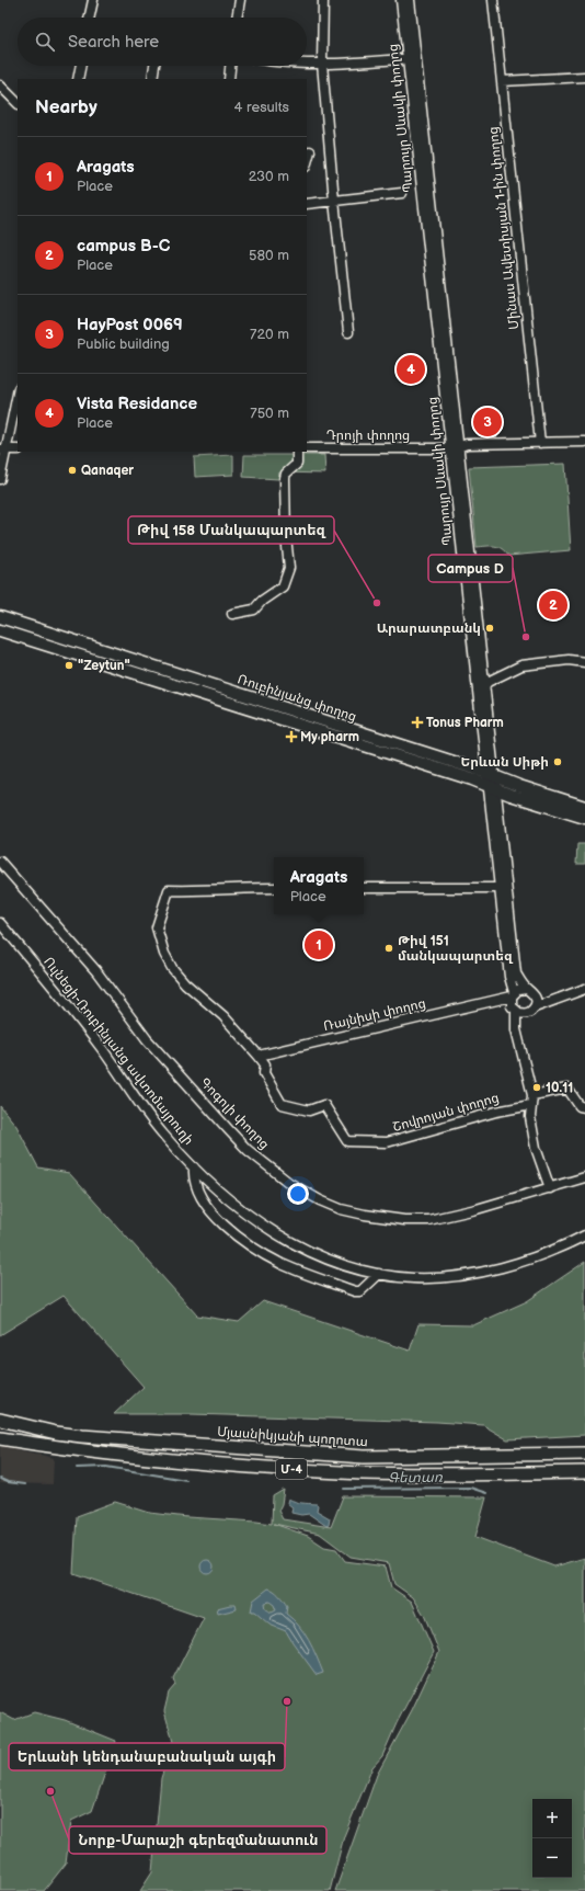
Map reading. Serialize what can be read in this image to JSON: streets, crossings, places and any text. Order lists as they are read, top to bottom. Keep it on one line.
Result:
{"streets":{"highway":["Մյասնիկյանի պողոտա","Մ-4"],"main road":["Ռուբինյանց փողոց"],"street":["Պարույր Սևակի փողոց","Մինաս Ավետիսյան 1-ին փողոց","Դրոյի փողոց","Ռայնիսի փողոց","Ուլնեցի-Ռուբինյանց ավտոմայրուղի","Շովրոյան փողոց","Գոգոլի փողոց"]},"crossings":[["Պարույր Սևակի փողոց","Դրոյի փողոց"],["Պարույր Սևակի փողոց","Ռուբինյանց փողոց"],["Պարույր Սևակի փողոց","Ռայնիսի փողոց"],["Մինաս Ավետիսյան 1-ին փողոց","Դրոյի փողոց"],["Ռայնիսի փողոց","Շովրոյան փողոց"]],"water":["Գետառ"],"places":{"other":["Qanaqer","Թիվ 158 Մանկապարտեզ","Արարատբանկ","Campus D","\"Zeytun\"","Երևան Սիթի","Թիվ 151 մանկապարտեզ","10.11","Երևանի կենդանաբանական այգի","Նորք-Մարաշի գերեզմանատուն"],"health":["Tonus Pharm","My pharm"]},"page":{"search":"Search here","heading":["Nearby","4 results"],"list":[{"mark":"1","name":"Aragats","note":"Place","value":"230 m"},{"mark":"2","name":"campus B-C","note":"Place","value":"580 m"},{"mark":"3","name":"HayPost 0069","note":"Public building","value":"720 m"},{"mark":"4","name":"Vista Residance","note":"Place","value":"750 m"}],"pins":["4","3","2","1"],"popup":["Aragats","Place"],"map_buttons":["+","−"]}}
